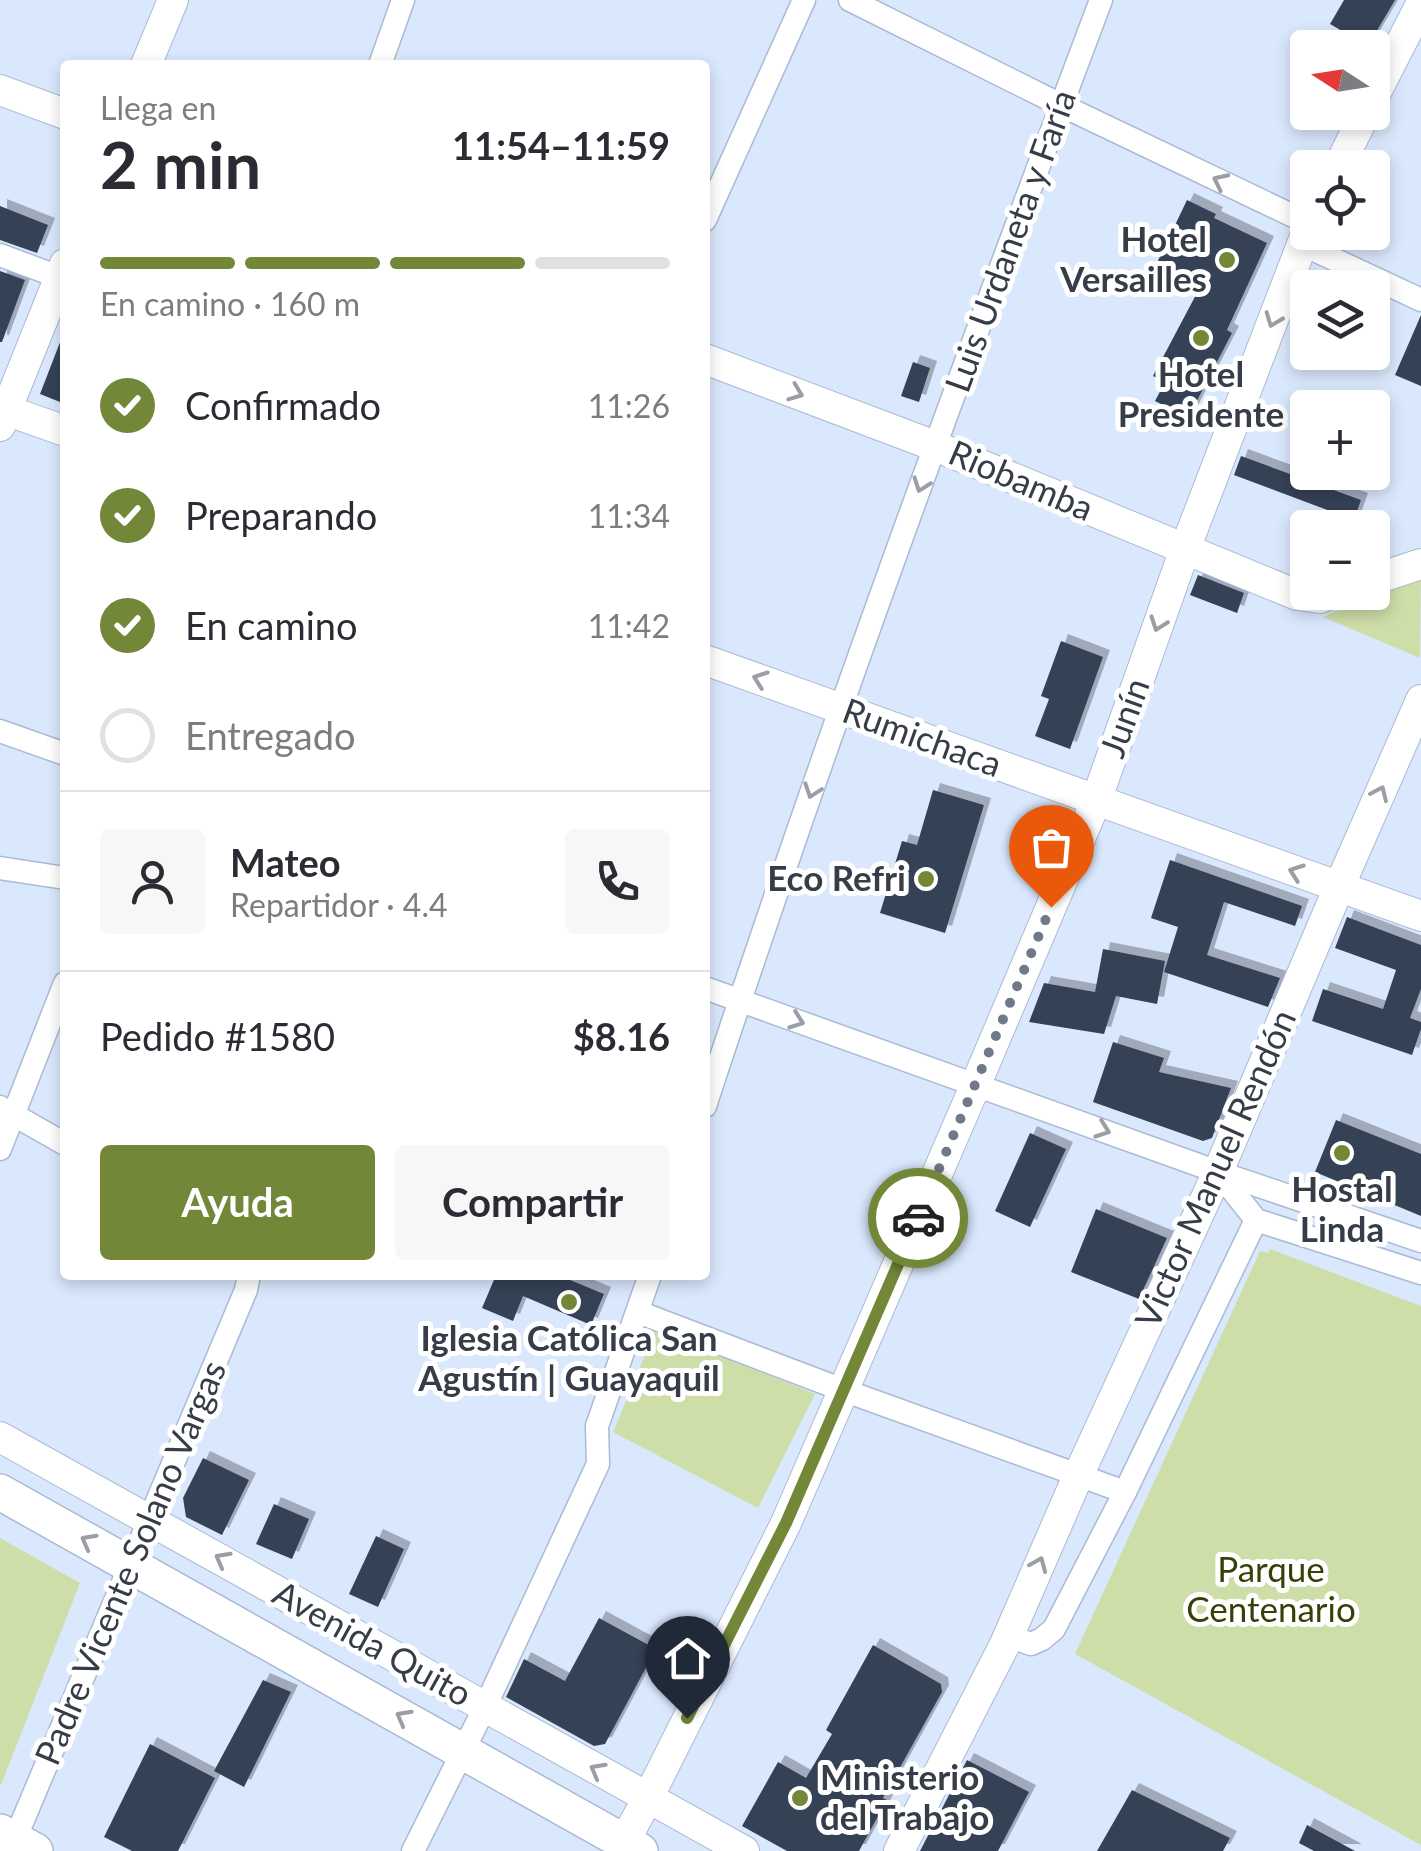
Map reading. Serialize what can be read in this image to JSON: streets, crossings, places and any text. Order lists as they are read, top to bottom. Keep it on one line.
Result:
{"streets":{"main road":["Avenida Quito"],"street":["Luis Urdaneta y Faría","Riobamba","Junín","Rumichaca","Victor Manuel Rendón","Padre Vicente Solano Vargas"]},"crossings":[["Luis Urdaneta y Faría","Riobamba"],["Luis Urdaneta y Faría","Rumichaca"],["Riobamba","Junín"],["Junín","Rumichaca"],["Junín","Avenida Quito"],["Rumichaca","Victor Manuel Rendón"],["Padre Vicente Solano Vargas","Avenida Quito"]],"one_way":["Luis Urdaneta y Faría","Riobamba","Rumichaca","Avenida Quito"],"parks":["Parque Centenario"],"places":["Hotel Versailles","Hotel Presidente","Eco Refri","Hostal Linda","Iglesia Católica San Agustín | Guayaquil","Ministerio del Trabajo"],"north":"left","page":{"map_buttons":["+","−"],"heading":["2 min","Llega en","11:54–11:59"],"panel":["Mateo","Repartidor · 4.4","Pedido #1580","$8.16"],"bar":"En camino · 160 m","list":[["Confirmado","11:26"],["Preparando","11:34"],["En camino","11:42"],"Entregado"],"buttons":["Ayuda","Compartir"]}}
